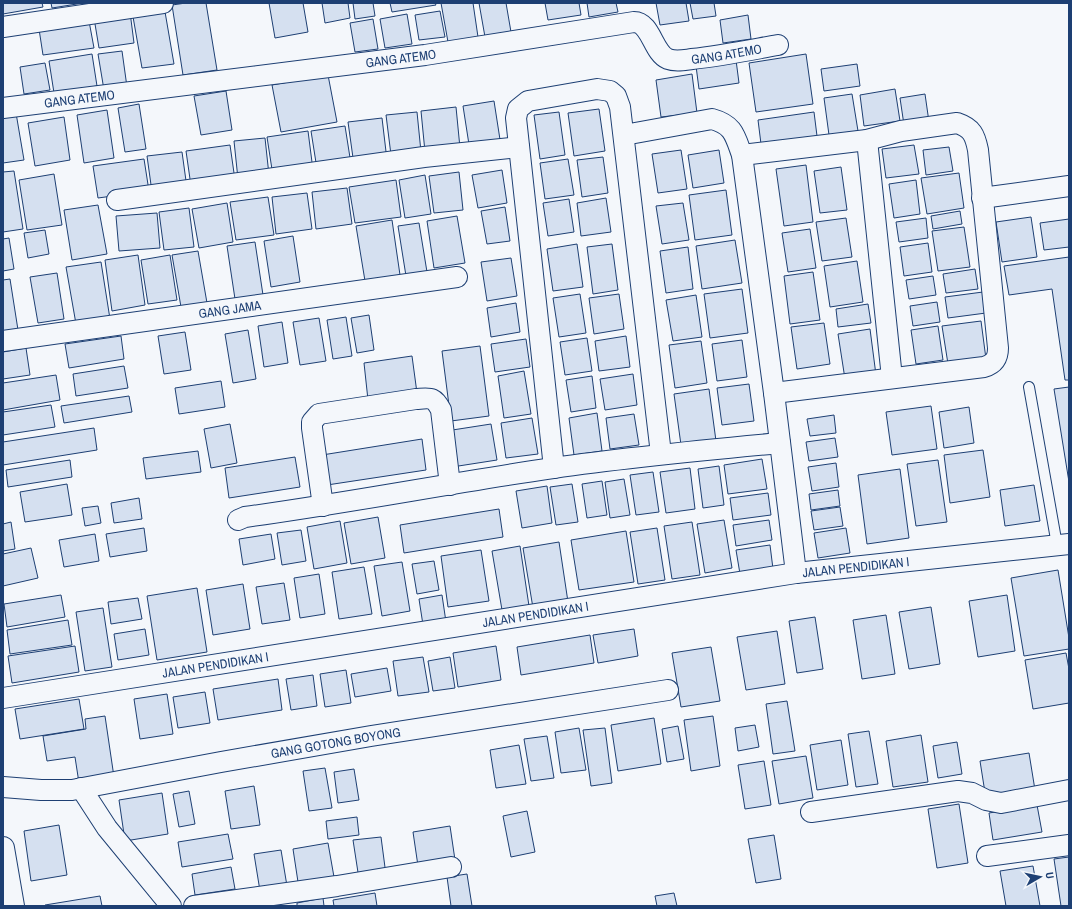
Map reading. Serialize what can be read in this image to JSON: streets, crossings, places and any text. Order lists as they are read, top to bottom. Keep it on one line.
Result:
{"streets":{"street":["GANG ATEMO","GANG JAMA","JALAN PENDIDIKAN I","GANG GOTONG BOYONG"]},"north":"right"}
